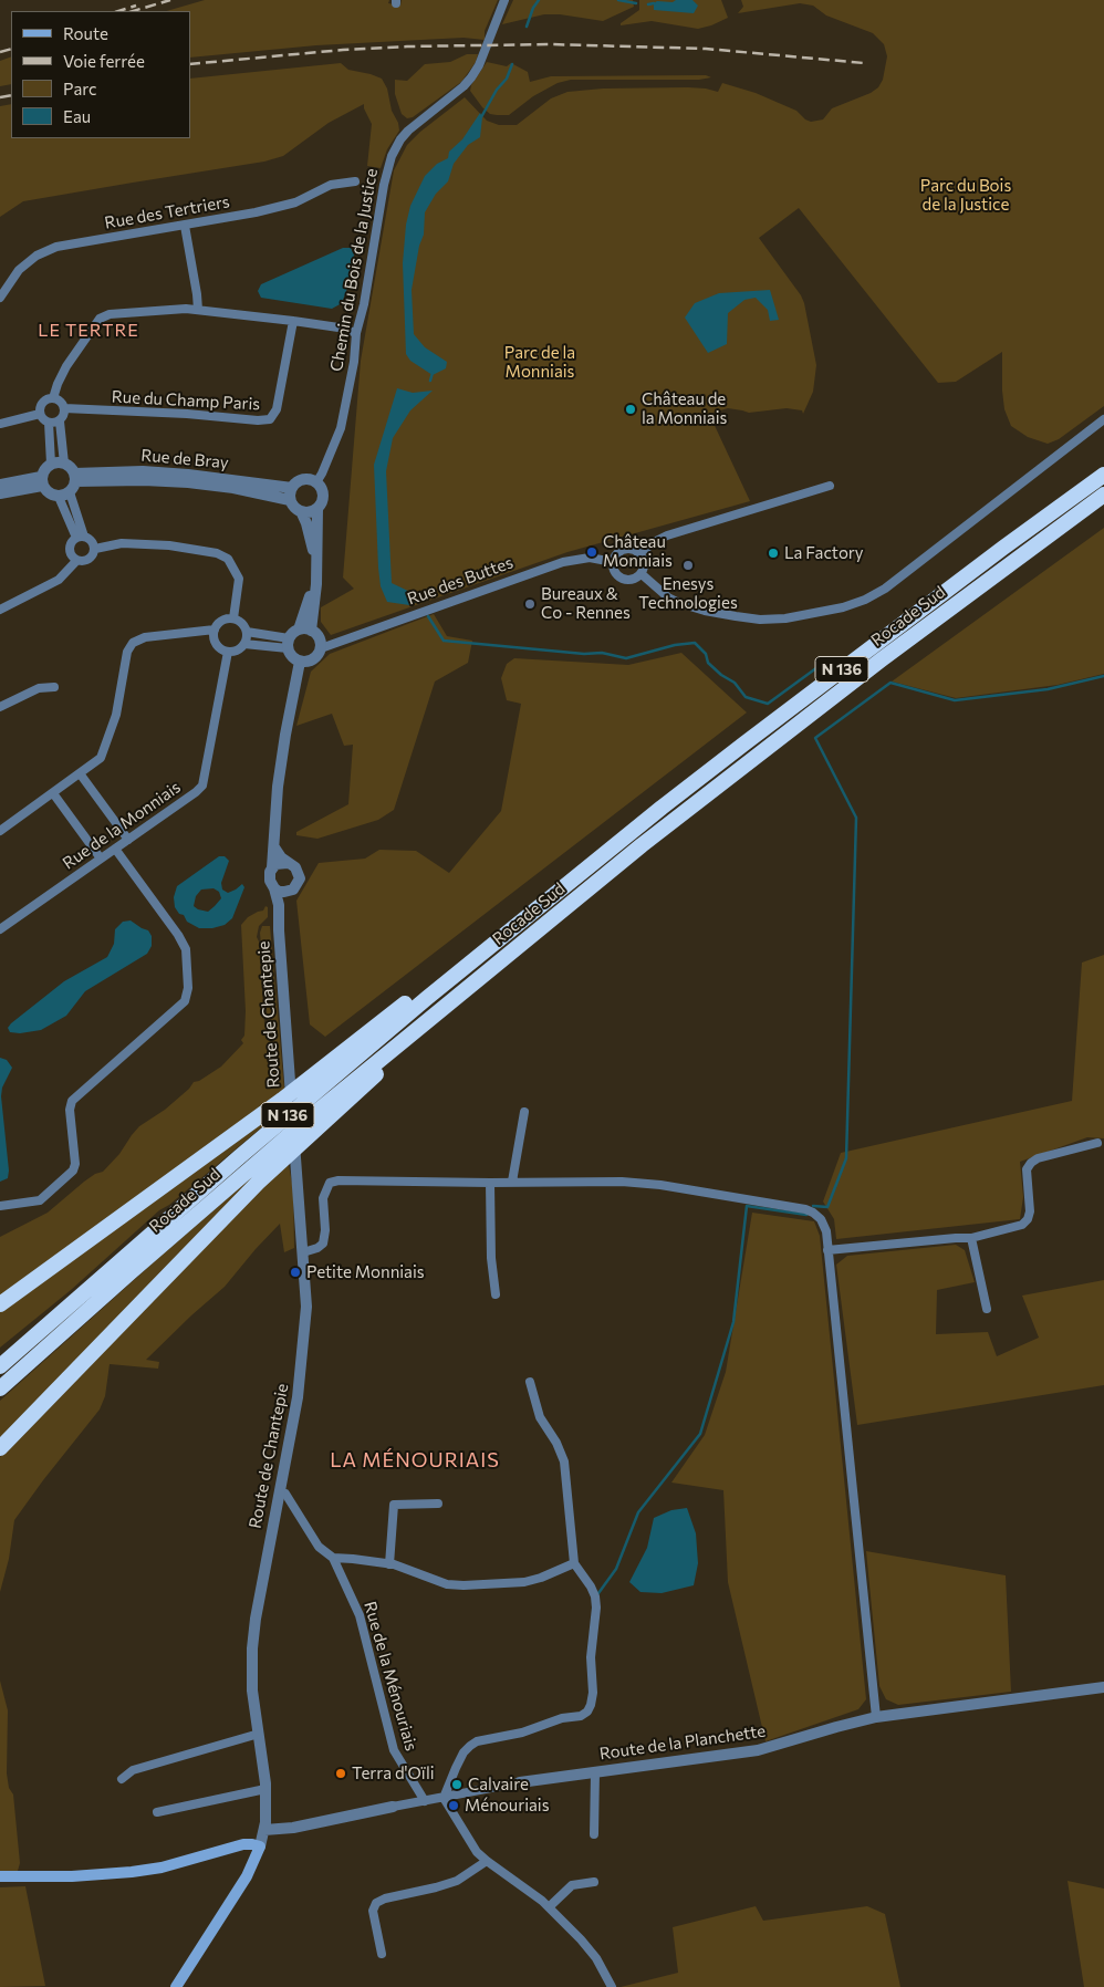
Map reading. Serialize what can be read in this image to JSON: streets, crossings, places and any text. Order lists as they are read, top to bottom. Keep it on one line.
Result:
{"streets":{"highway":["Rocade Sud","N 136"],"main road":["Route de Chantepie"],"street":["Rue des Tertriers","Chemin du Bois de la Justice","Rue du Champ Paris","Rue de Bray","Rue des Buttes","Rue de la Monniais","Rue de la Ménouriais","Route de la Planchette"]},"crossings":[["Chemin du Bois de la Justice","Rue de Bray"],["Route de Chantepie","Rue de la Ménouriais"],["Route de Chantepie","Route de la Planchette"],["Rue de la Ménouriais","Route de la Planchette"]],"districts":["LE TERTRE","LA MÉNOURIAIS"],"parks":["Parc du Bois de la Justice","Parc de la Monniais"],"places":["Château de la Monniais","Château Monniais","La Factory","Enesys Technologies","Bureaux & Co - Rennes","Petite Monniais","Terra d'Oïli","Calvaire","Ménouriais"],"legend":["Route","Voie ferrée","Parc","Eau"]}
